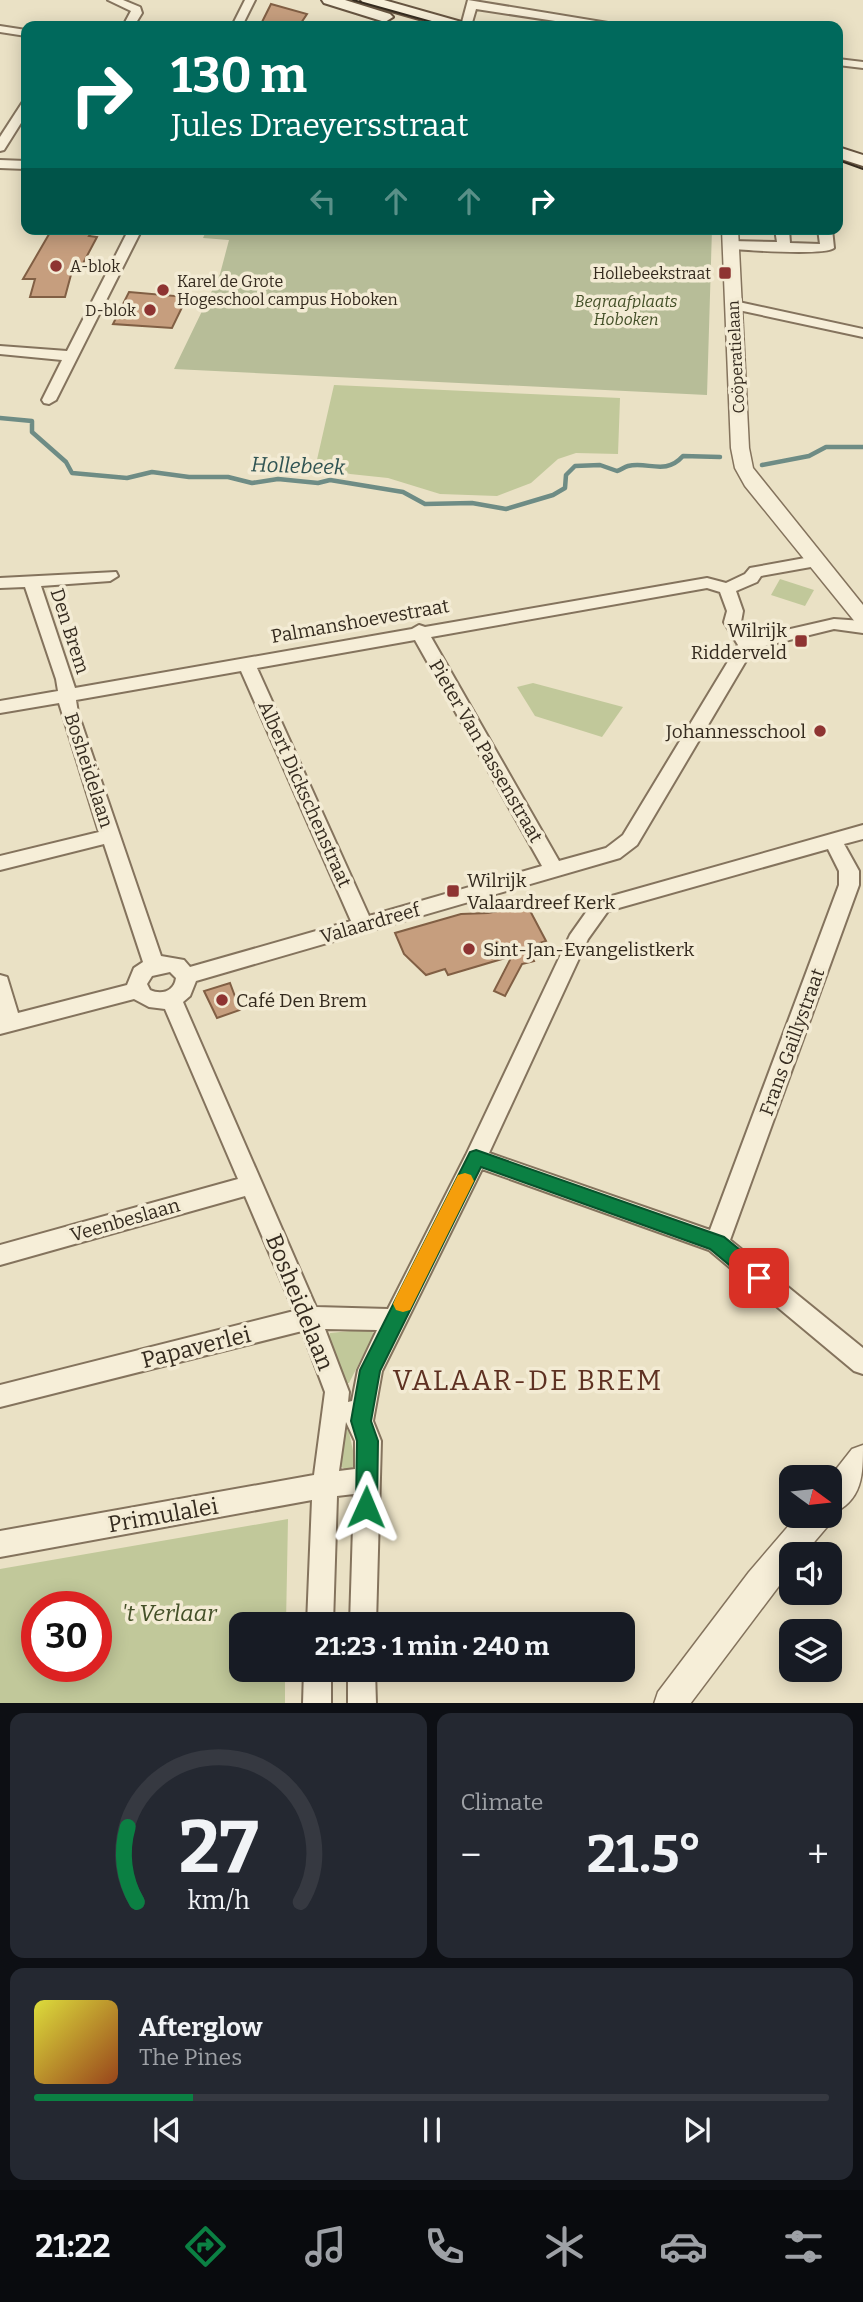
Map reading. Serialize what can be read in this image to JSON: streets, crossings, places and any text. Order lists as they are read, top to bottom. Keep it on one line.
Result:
{"streets":{"street":["Coöperatielaan","Palmanshoevestraat","Den Brem","Pieter Van Passenstraat","Bosheidelaan","Albert Dickschenstraat","Valaardreef","Frans Gaillystraat","Veenbeslaan","Papaverlei","Primulalei"]},"crossings":[["Palmanshoevestraat","Den Brem"],["Palmanshoevestraat","Pieter Van Passenstraat"],["Palmanshoevestraat","Bosheidelaan"],["Palmanshoevestraat","Albert Dickschenstraat"],["Den Brem","Bosheidelaan"],["Pieter Van Passenstraat","Valaardreef"],["Bosheidelaan","Valaardreef"],["Bosheidelaan","Veenbeslaan"],["Bosheidelaan","Papaverlei"],["Bosheidelaan","Primulalei"],["Albert Dickschenstraat","Valaardreef"]],"districts":["VALAAR-DE BREM"],"water":["Hollebeek"],"parks":["Begraafplaats Hoboken","'t Verlaar"],"places":{"other":["A-blok","Karel de Grote Hogeschool campus Hoboken","D-blok","Johannesschool","Sint-Jan-Evangelistkerk","Café Den Brem"],"transit":["Hollebeekstraat","Wilrijk Ridderveld","Wilrijk Valaardreef Kerk"]},"north":"right","page":{"turn":["130 m","Jules Draeyersstraat"],"limit":"30","trip":"21:23 · 1 min · 240 m","tile":"Climate","heat":["−","21.5°","+"],"song":["Afterglow","The Pines"],"tabs":"21:22","gauge":["27","km/h"]}}
